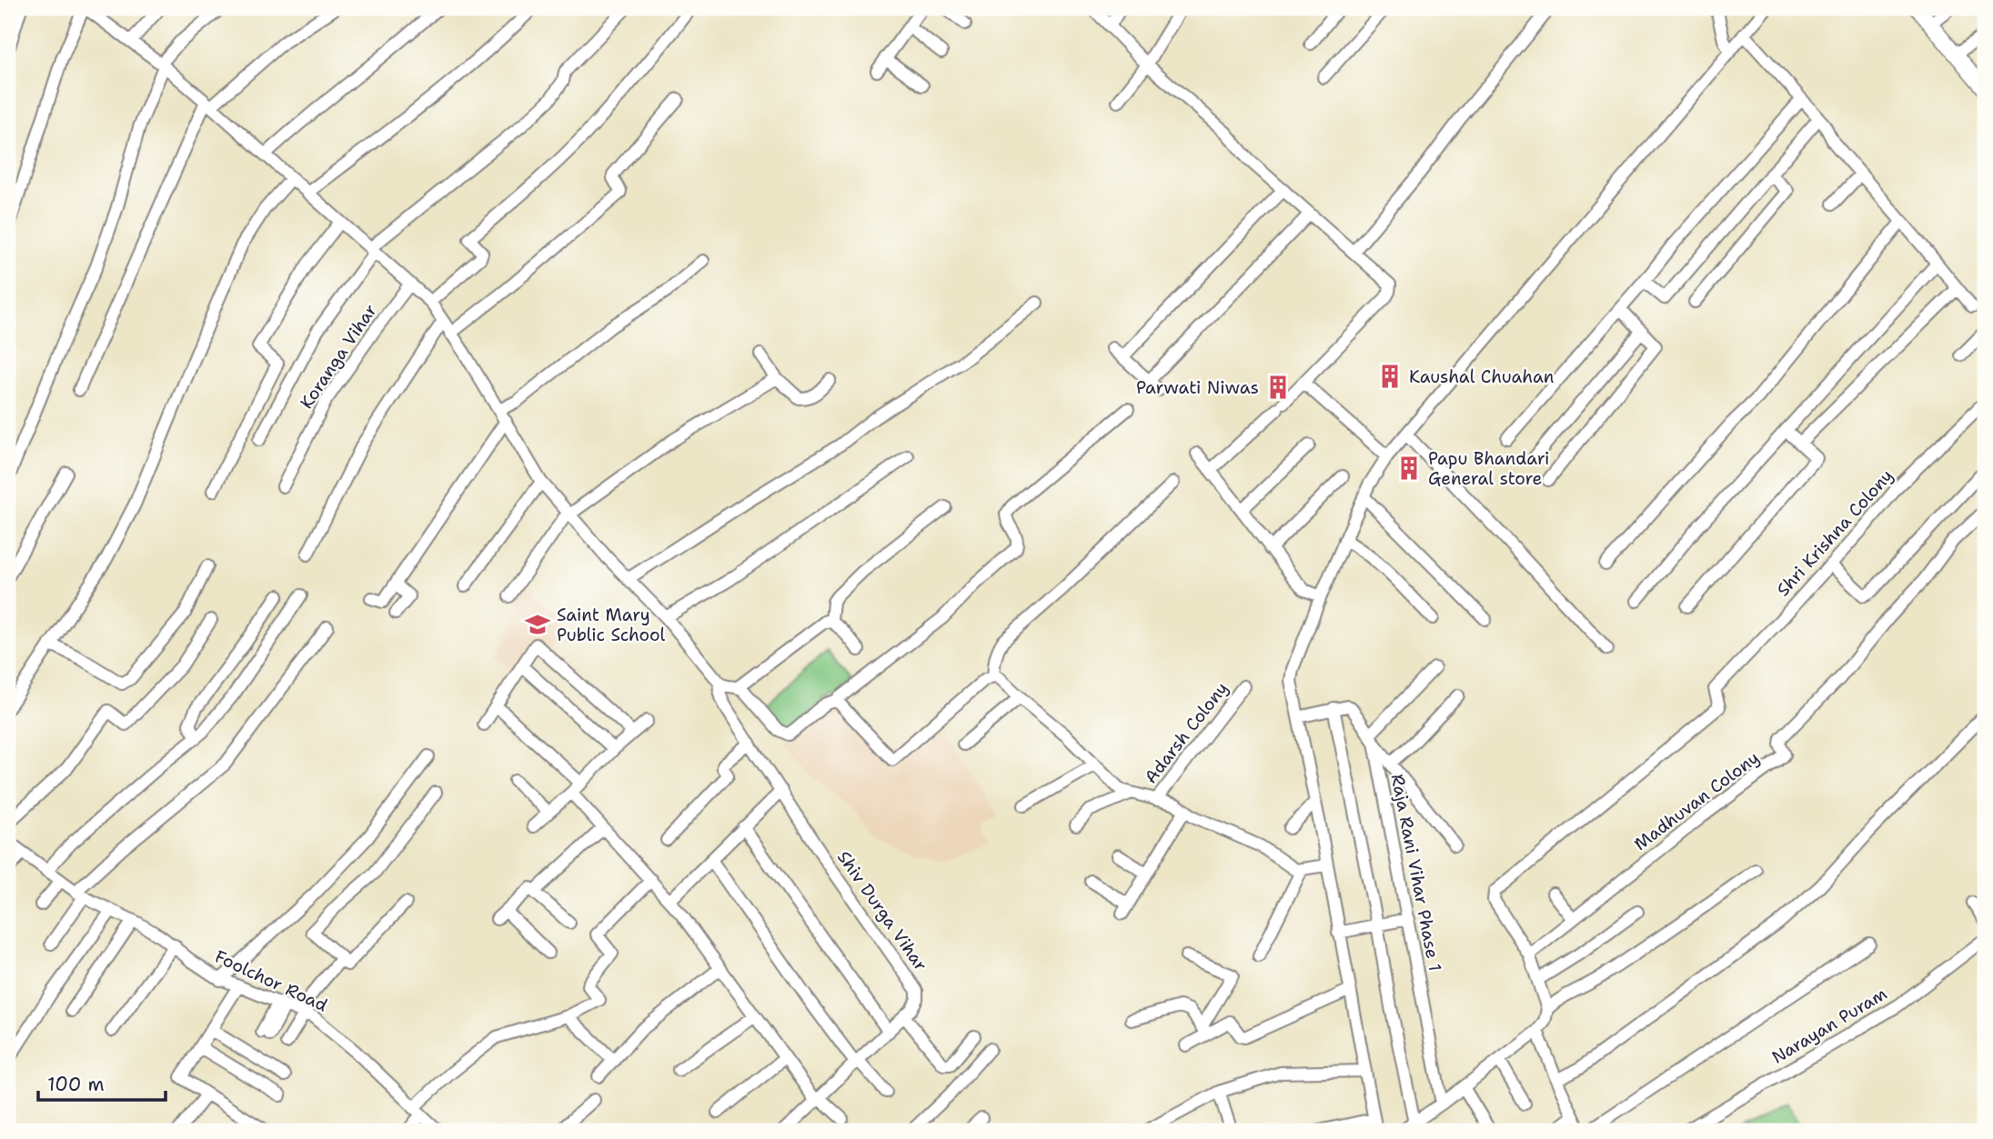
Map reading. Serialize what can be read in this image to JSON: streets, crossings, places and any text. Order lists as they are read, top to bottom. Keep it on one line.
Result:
{"streets":{"street":["Koranga Vihar","Shri Krishna Colony","Adarsh Colony","Madhuvan Colony","Raja Rani Vihar Phase 1","Shiv Durga Vihar","Foolchor Road","Narayan Puram"]},"crossings":[["Shri Krishna Colony","Madhuvan Colony"]],"places":{"building":["Kaushal Chuahan","Parwati Niwas","Papu Bhandari General store"],"school or university":["Saint Mary Public School"]},"scale_bar":"100 m"}
